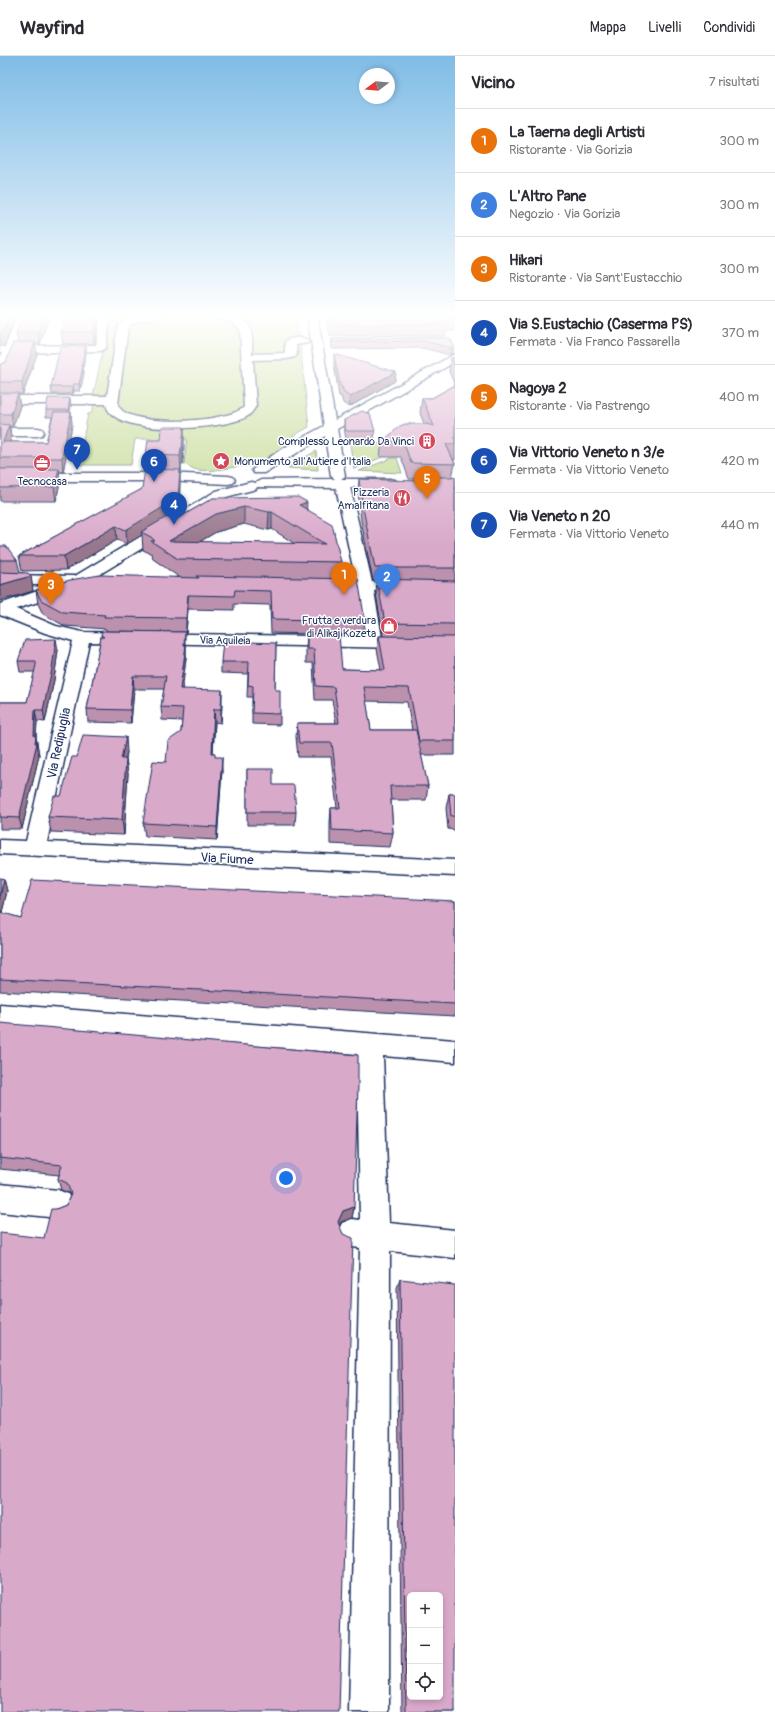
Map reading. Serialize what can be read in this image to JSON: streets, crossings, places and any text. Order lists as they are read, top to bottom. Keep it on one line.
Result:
{"streets":{"street":["Via Aquileia","Via Redipuglia","Via Fiume"]},"crossings":[["Via Aquileia","Via Redipuglia"],["Via Redipuglia","Via Fiume"]],"places":{"building":["Complesso Leonardo Da Vinci"],"place":["Monumento all'Autiere d'Italia"],"office":["Tecnocasa"],"restaurant":["Pizzeria Amalfitana"],"shop":["Frutta e verdura di Alikaj Kozeta"]},"north":"left","page":{"header":"Wayfind","nav":["Mappa","Livelli","Condividi"],"heading":["Vicino","7 risultati"],"list":[{"mark":"1","name":"La Taerna degli Artisti","note":"Ristorante · Via Gorizia","value":"300 m"},{"mark":"2","name":"L'Altro Pane","note":"Negozio · Via Gorizia","value":"300 m"},{"mark":"3","name":"Hikari","note":"Ristorante · Via Sant'Eustacchio","value":"300 m"},{"mark":"4","name":"Via S.Eustachio (Caserma PS)","note":"Fermata · Via Franco Passarella","value":"370 m"},{"mark":"5","name":"Nagoya 2","note":"Ristorante · Via Pastrengo","value":"400 m"},{"mark":"6","name":"Via Vittorio Veneto n 3/e","note":"Fermata · Via Vittorio Veneto","value":"420 m"},{"mark":"7","name":"Via Veneto n 20","note":"Fermata · Via Vittorio Veneto","value":"440 m"}],"pins":["7","6","5","4","1","2","3"],"map_buttons":["+","−"]}}
